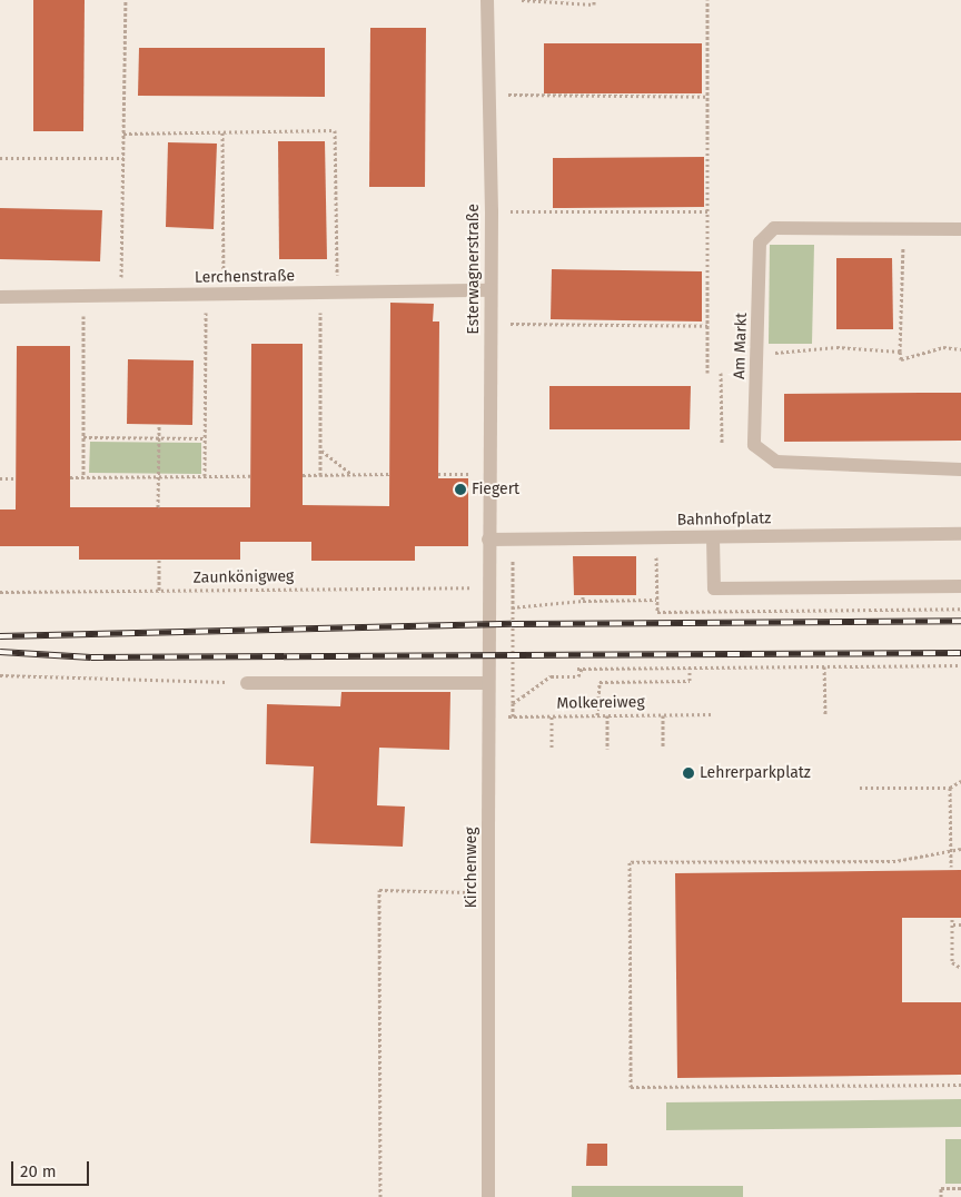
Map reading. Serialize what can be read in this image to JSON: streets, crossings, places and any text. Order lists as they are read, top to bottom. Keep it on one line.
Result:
{"streets":{"street":["Esterwagnerstraße","Lerchenstraße","Am Markt","Bahnhofplatz","Kirchenweg"],"path":["Zaunkönigweg","Molkereiweg"]},"crossings":[["Esterwagnerstraße","Lerchenstraße"],["Esterwagnerstraße","Bahnhofplatz"],["Esterwagnerstraße","Kirchenweg"],["Bahnhofplatz","Kirchenweg"],["Zaunkönigweg","Kirchenweg"],["Molkereiweg","Kirchenweg"]],"places":["Fiegert","Lehrerparkplatz"],"scale_bar":"20 m"}
